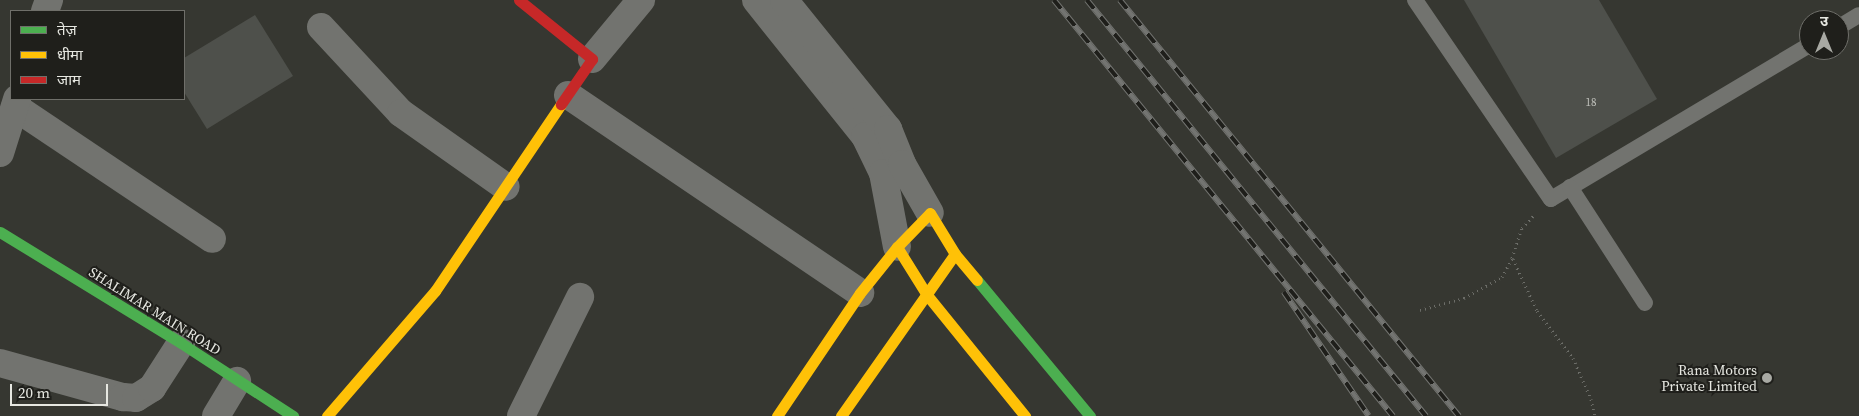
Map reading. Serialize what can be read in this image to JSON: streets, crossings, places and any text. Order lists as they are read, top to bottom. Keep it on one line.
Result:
{"streets":{"street":["SHALIMAR MAIN ROAD"]},"places":["Rana Motors Private Limited"],"house_numbers":["18"],"legend":["तेज़","धीमा","जाम"],"scale_bar":"20 m","north":"top"}
